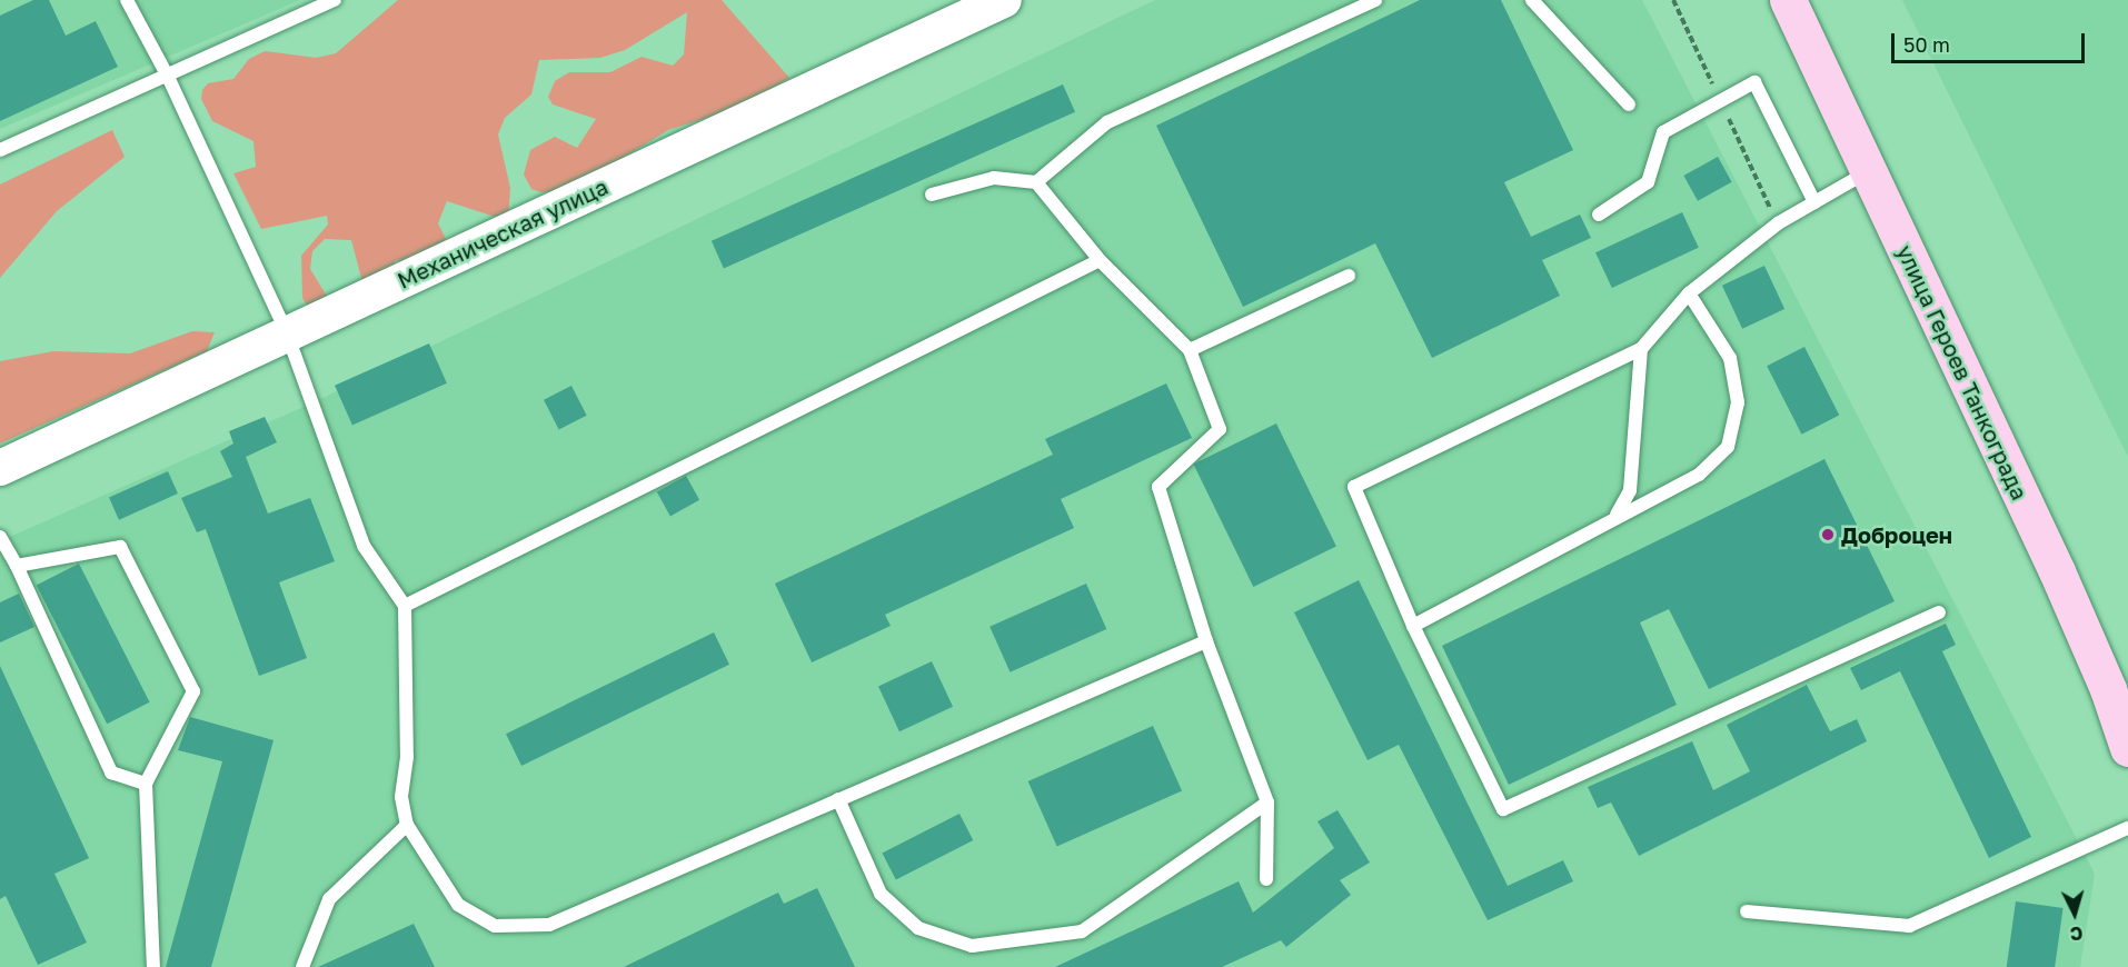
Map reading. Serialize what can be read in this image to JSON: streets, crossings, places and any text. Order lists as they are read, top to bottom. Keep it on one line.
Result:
{"streets":{"main road":["улица Героев Танкограда"],"street":["Механическая улица"]},"places":["Доброцен"],"scale_bar":"50 m","north":"bottom"}
